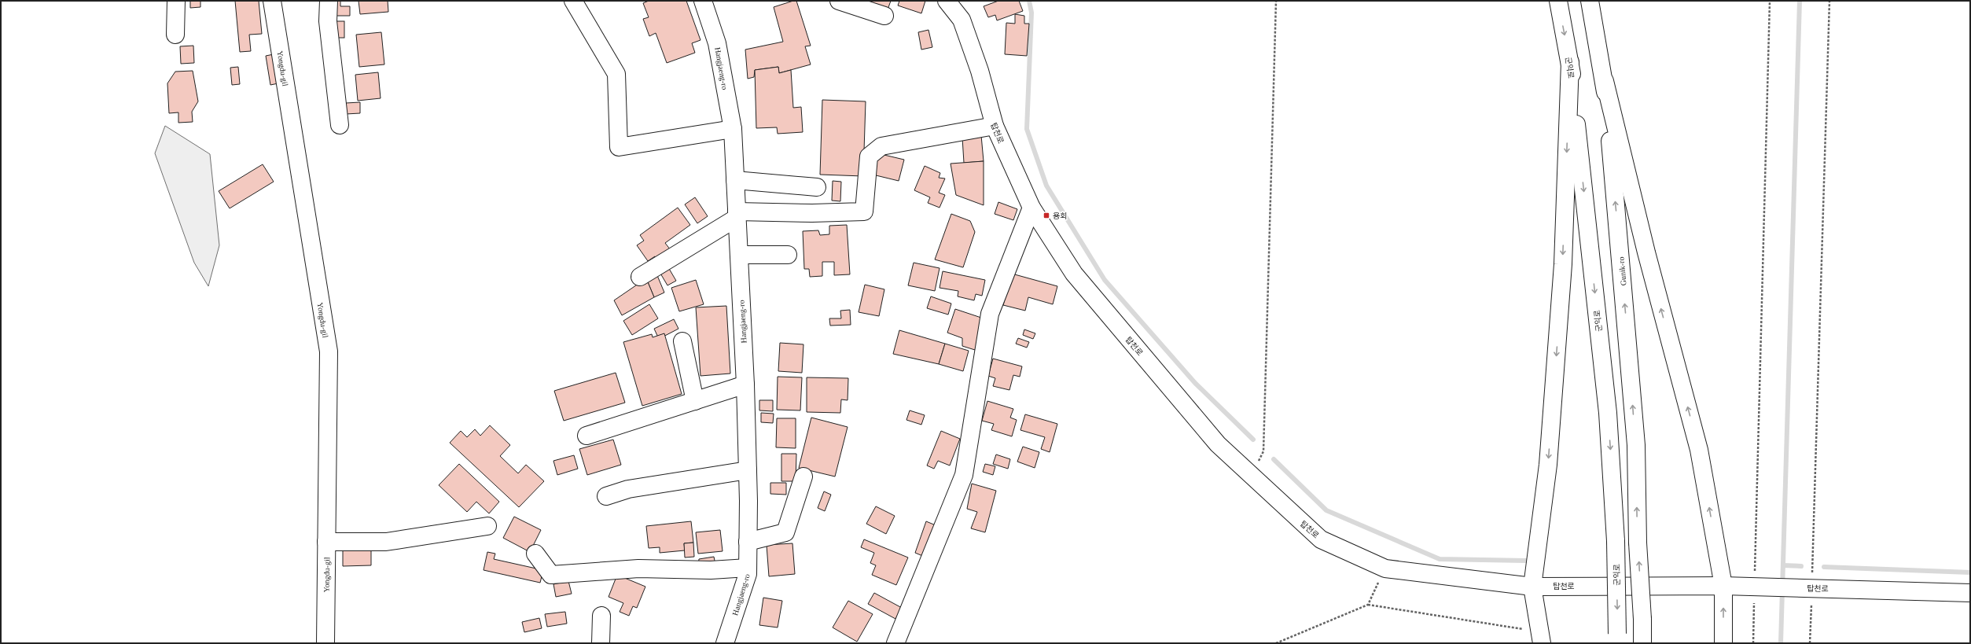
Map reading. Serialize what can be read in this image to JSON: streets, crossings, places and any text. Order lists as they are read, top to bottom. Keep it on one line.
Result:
{"streets":{"main road":["군익로","Yongdu-gil","Hangjaeng-ro","탑천로","Gunik-ro"]},"places":{"transit":["용회"]}}
